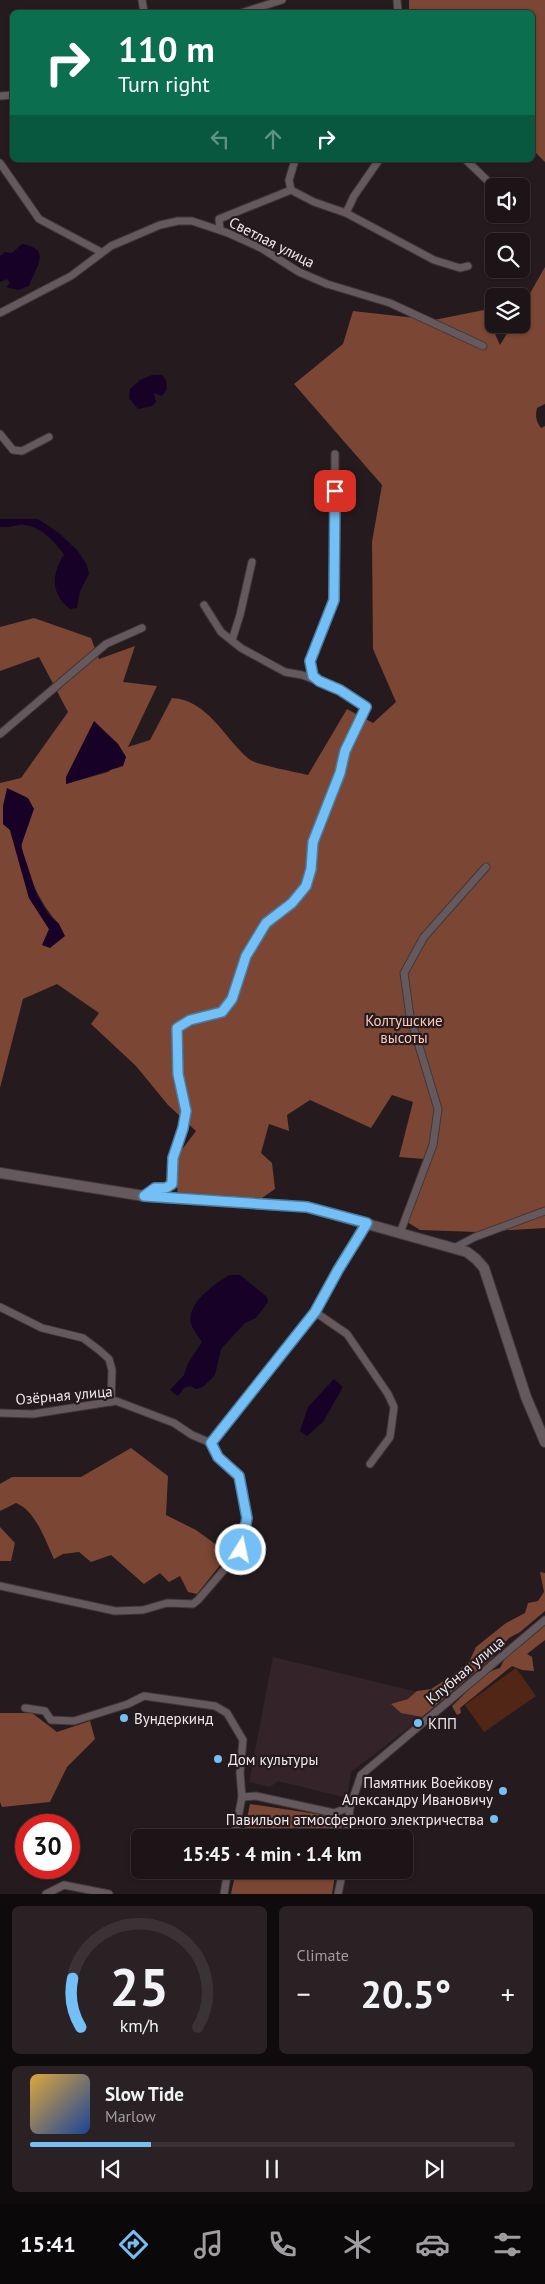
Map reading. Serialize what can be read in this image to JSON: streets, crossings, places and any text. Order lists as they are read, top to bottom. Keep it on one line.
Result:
{"streets":{"street":["Светлая улица","Озёрная улица","Клубная улица"]},"parks":["Колтушские высоты"],"places":["Вундеркинд","КПП","Дом культуры","Памятник Воейкову Александру Ивановичу","Павильон атмосферного электричества"],"page":{"turn":["110 m","Turn right"],"limit":"30","trip":"15:45 · 4 min · 1.4 km","tile":"Climate","heat":["−","20.5°","+"],"song":["Slow Tide","Marlow"],"tabs":"15:41","gauge":["25","km/h"]}}
